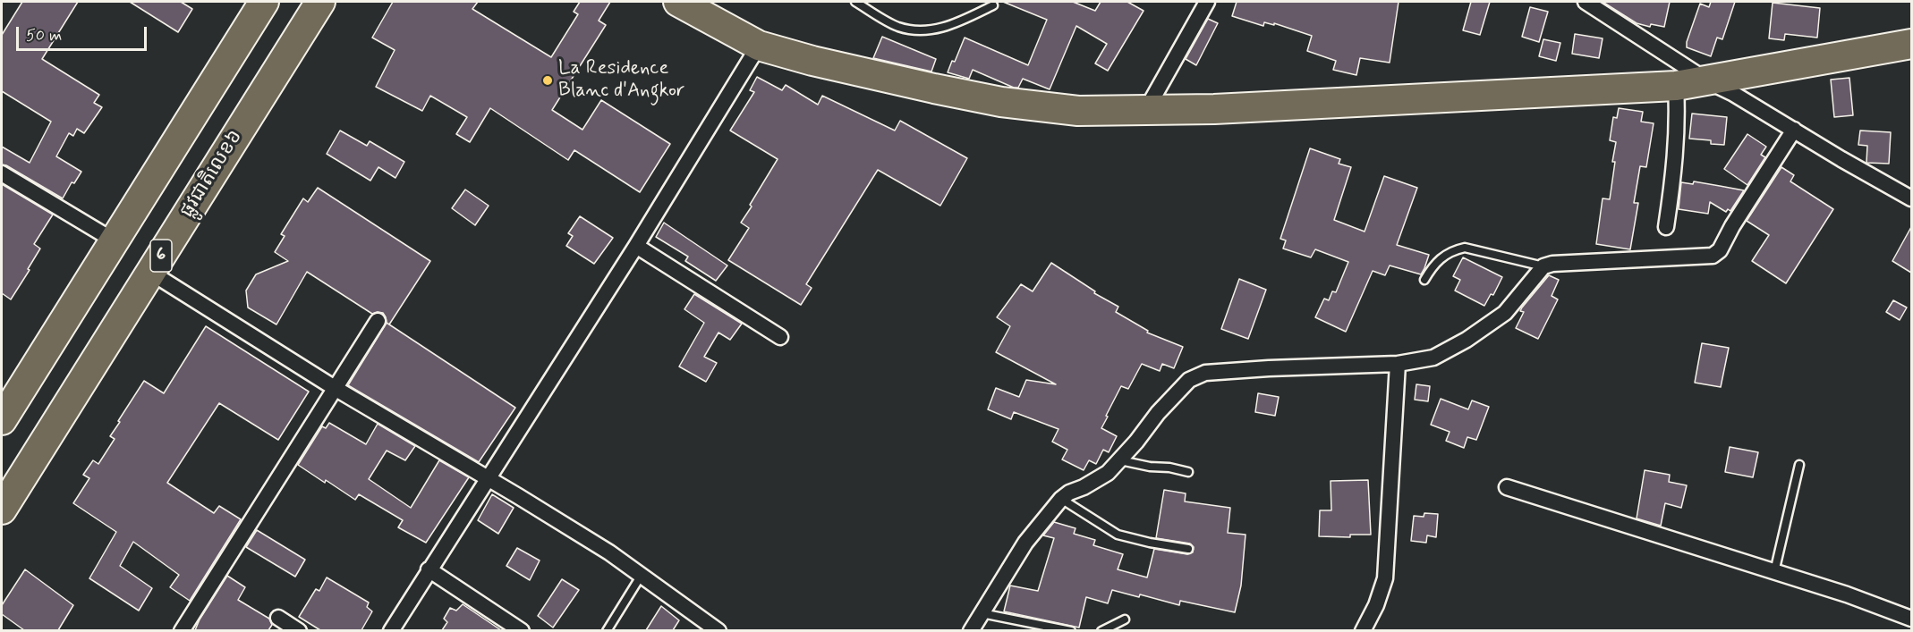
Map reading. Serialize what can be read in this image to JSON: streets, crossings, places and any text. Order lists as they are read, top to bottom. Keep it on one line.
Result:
{"streets":{"highway":["ផ្លូវជាតិលេខ៦","6"]},"places":["La Residence Blanc d'Angkor"],"scale_bar":"50 m"}
